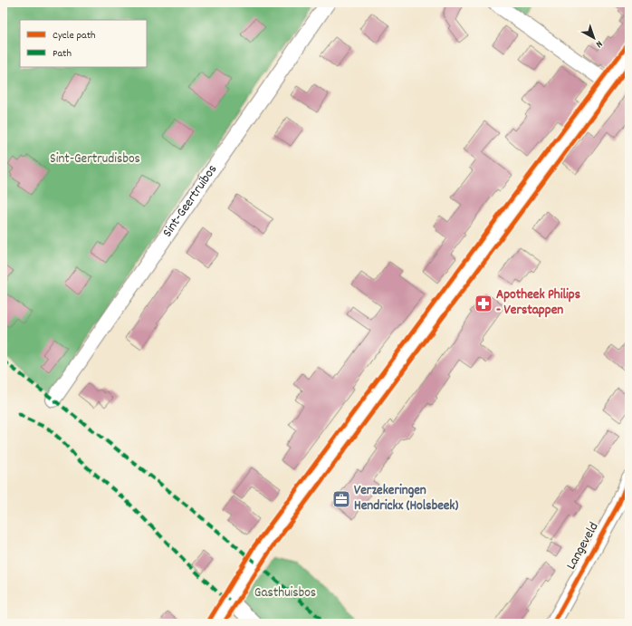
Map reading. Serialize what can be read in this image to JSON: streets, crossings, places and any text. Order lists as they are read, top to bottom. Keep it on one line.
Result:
{"streets":{"street":["Sint-Geertruibos","Langeveld"]},"parks":["Sint-Gertrudisbos","Gasthuisbos"],"places":{"pharmacy":["Apotheek Philips - Verstappen"],"office":["Verzekeringen Hendrickx (Holsbeek)"]},"legend":["Cycle path","Path"],"north":"bottom right"}
